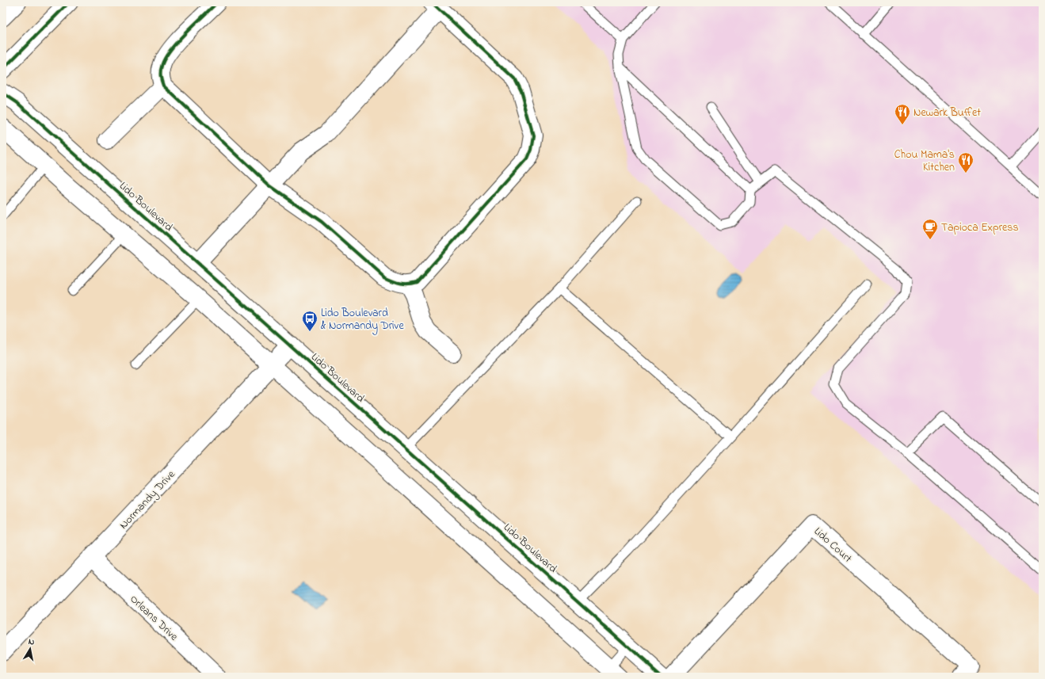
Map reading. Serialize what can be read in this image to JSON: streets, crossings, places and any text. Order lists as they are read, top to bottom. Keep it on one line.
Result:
{"streets":{"street":["Lido Boulevard","Normandy Drive","Lido Court","Orleans Drive"]},"crossings":[["Lido Boulevard","Normandy Drive"],["Normandy Drive","Orleans Drive"]],"places":{"restaurant":["Newark Buffet","Chou Mama's Kitchen"],"cafe":["Tapioca Express"],"bus stop":["Lido Boulevard & Normandy Drive"]},"north":"top"}
